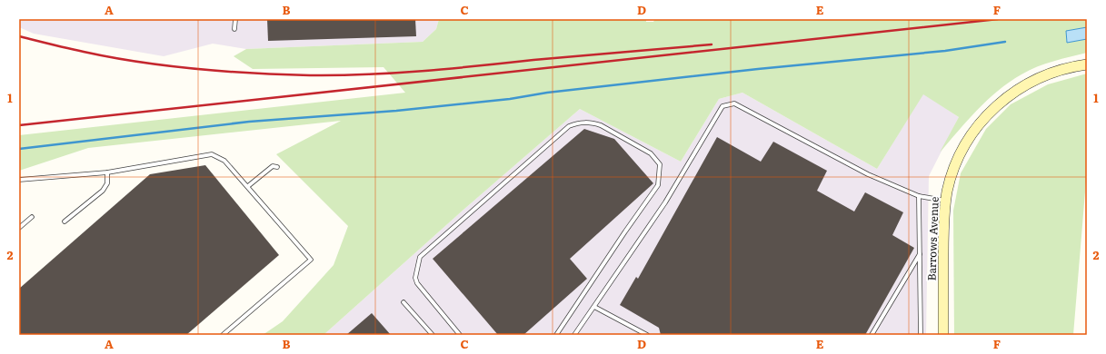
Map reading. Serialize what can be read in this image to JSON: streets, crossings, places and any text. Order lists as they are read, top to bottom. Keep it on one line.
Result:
{"streets":{"street":["Barrows Avenue"]},"grid":{"columns":["A","B","C","D","E","F"],"rows":["1","2"]}}
